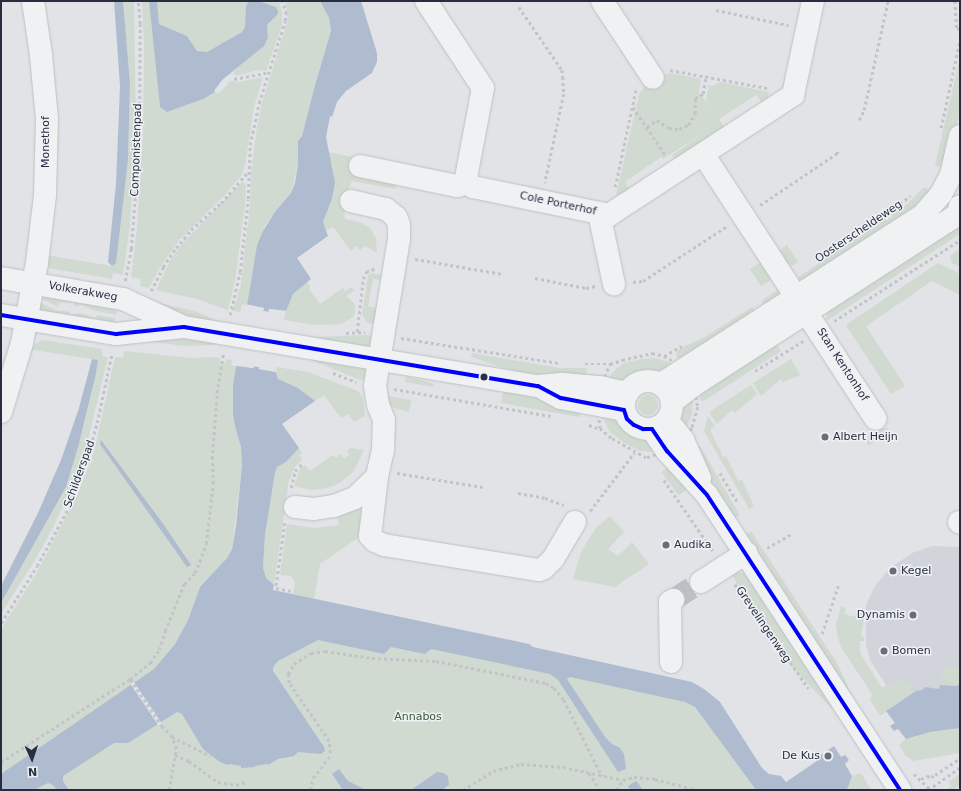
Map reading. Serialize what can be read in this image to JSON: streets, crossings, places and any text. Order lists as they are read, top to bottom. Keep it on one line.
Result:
{"streets":{"street":["Monethof","Cole Porterhof","Oosterscheldeweg","Volkerakweg","Stan Kentonhof"],"path":["Componistenpad","Schilderspad","Grevelingenweg"]},"crossings":[["Monethof","Volkerakweg"],["Componistenpad","Volkerakweg"],["Oosterscheldeweg","Volkerakweg"],["Oosterscheldeweg","Stan Kentonhof"],["Volkerakweg","Schilderspad"]],"parks":["Annabos"],"places":["Albert Heijn","Audika","Kegel","Dynamis","Bomen","De Kus"],"north":"bottom"}
